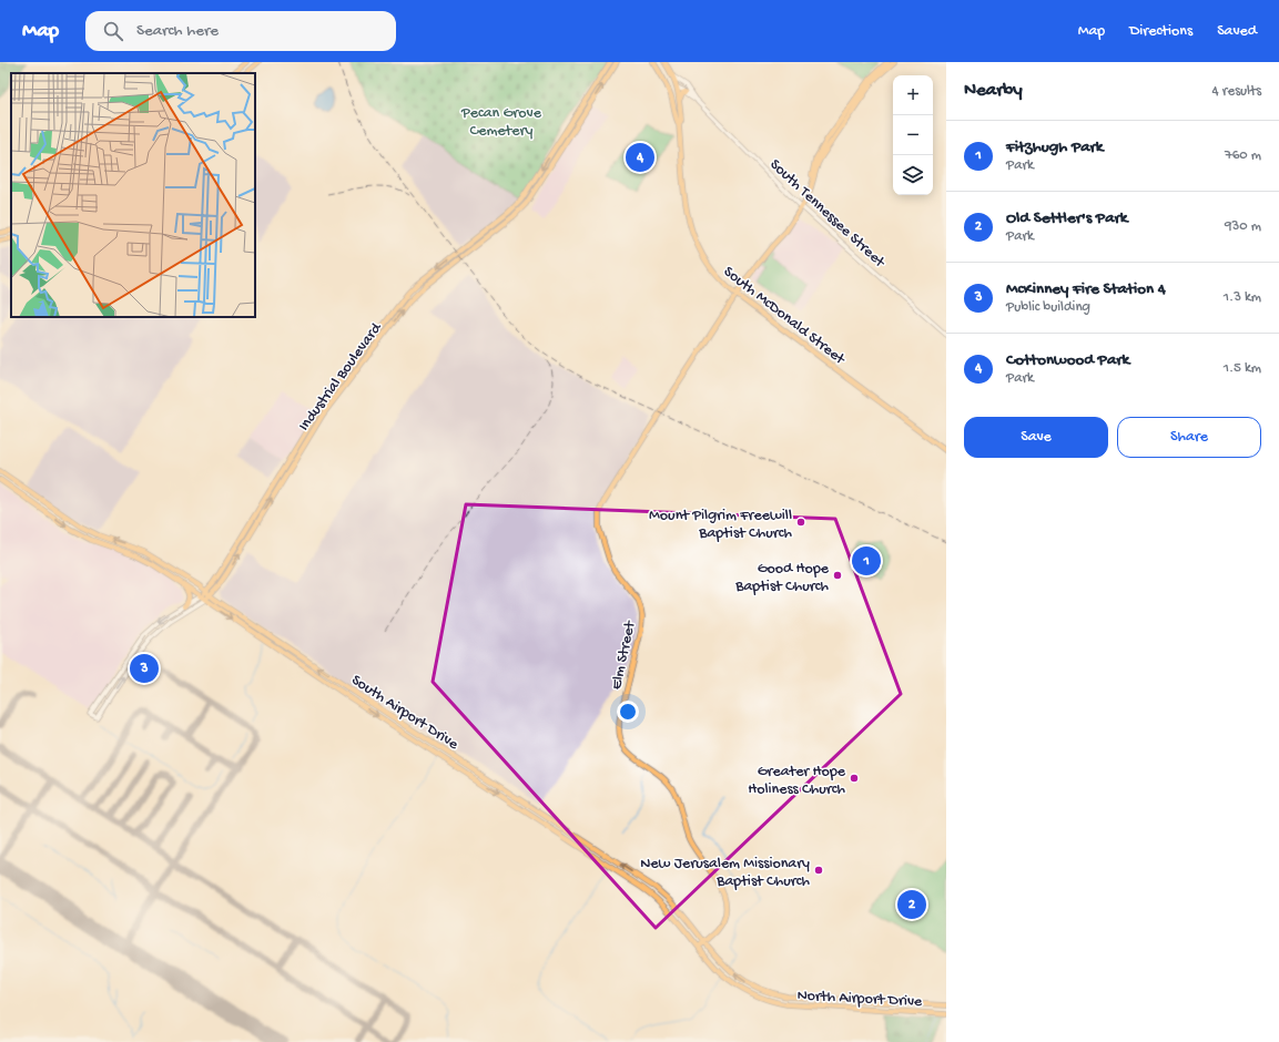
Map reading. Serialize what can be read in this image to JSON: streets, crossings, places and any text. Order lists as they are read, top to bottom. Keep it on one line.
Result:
{"streets":{"main road":["South McDonald Street","Industrial Boulevard","Elm Street","South Airport Drive","North Airport Drive"],"street":["South Tennessee Street"]},"crossings":[["South Tennessee Street","South McDonald Street"],["South Tennessee Street","Elm Street"],["South McDonald Street","Elm Street"],["Industrial Boulevard","South Airport Drive"],["Elm Street","South Airport Drive"],["South Airport Drive","North Airport Drive"]],"parks":["Pecan Grove Cemetery"],"places":["Mount Pilgrim Freewill Baptist Church","Good Hope Baptist Church","Greater Hope Holiness Church","New Jerusalem Missionary Baptist Church"],"page":{"header":"Map","search":"Search here","nav":["Map","Directions","Saved"],"heading":["Nearby","4 results"],"map_buttons":["+","−"],"list":[{"mark":"1","name":"Fitzhugh Park","note":"Park","value":"760 m"},{"mark":"2","name":"Old Settler's Park","note":"Park","value":"930 m"},{"mark":"3","name":"McKinney Fire Station 4","note":"Public building","value":"1.3 km"},{"mark":"4","name":"Cottonwood Park","note":"Park","value":"1.5 km"}],"pins":["4","1","3","2"],"buttons":["Save","Share"]}}
